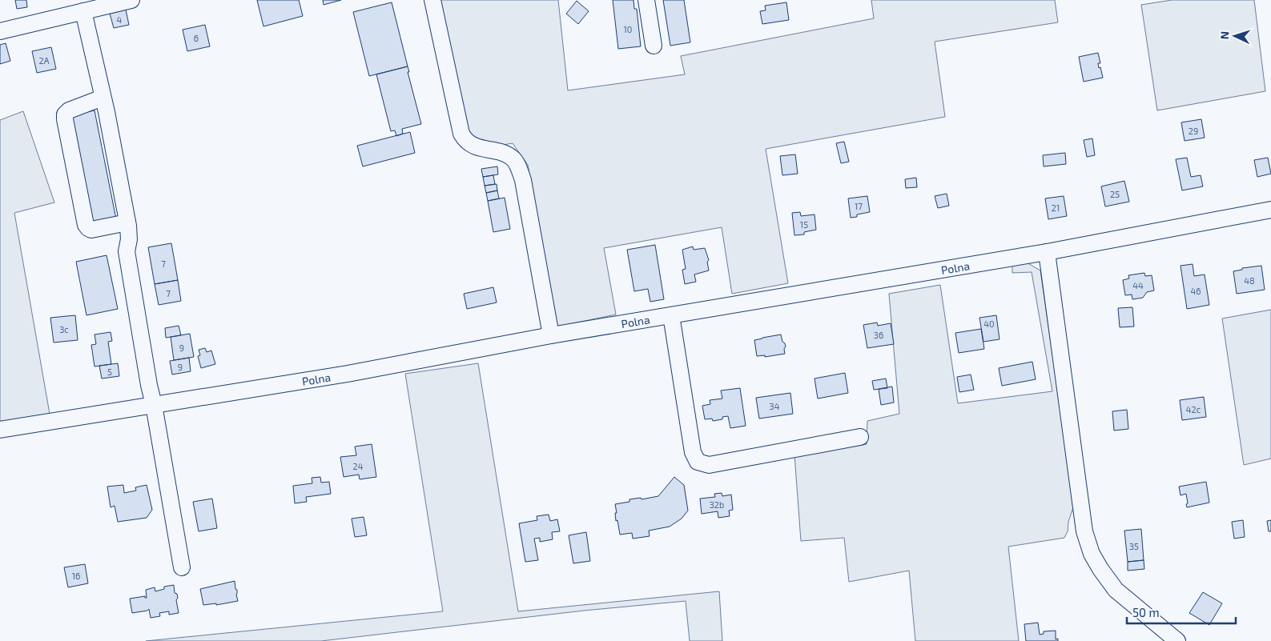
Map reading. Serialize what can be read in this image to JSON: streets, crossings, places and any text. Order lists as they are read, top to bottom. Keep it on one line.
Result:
{"streets":{"street":["Polna"]},"house_numbers":["4","10","6","2A","29","25","17","21","15","7","48","44","46","7","40","3c","36","9","9","5","34","42c","24","32b","35","16"],"scale_bar":"50 m","north":"left"}
